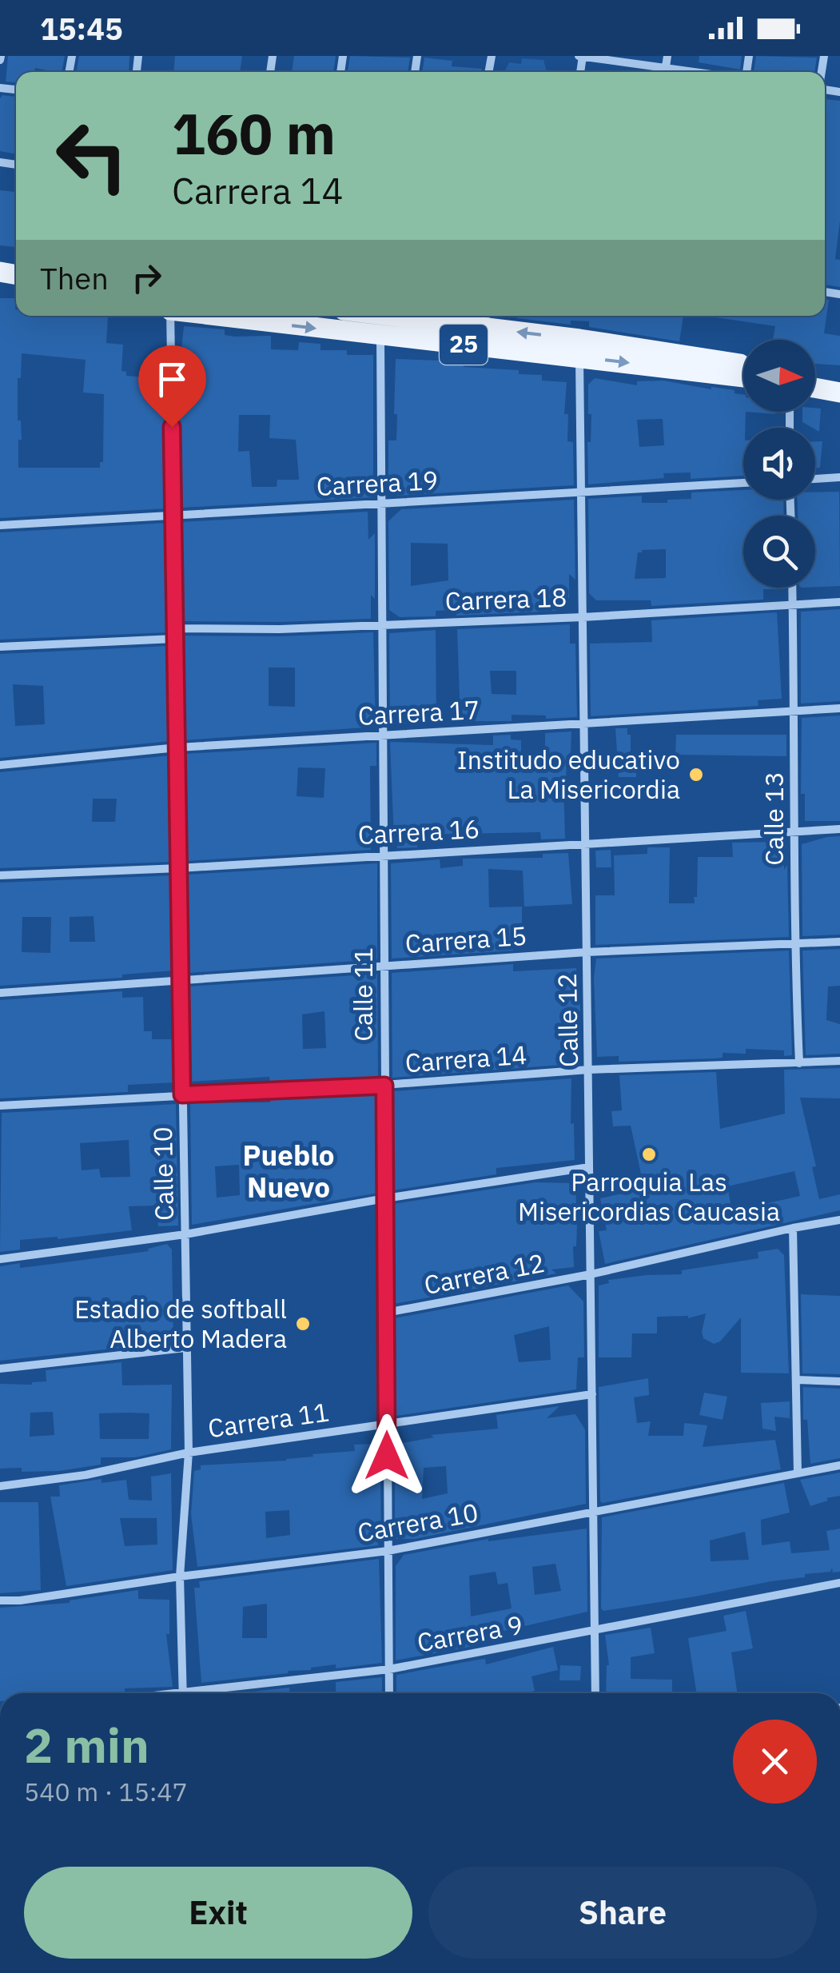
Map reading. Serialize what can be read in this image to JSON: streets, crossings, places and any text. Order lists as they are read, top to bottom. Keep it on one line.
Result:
{"streets":{"main road":["25"],"street":["Carrera 19","Carrera 18","Carrera 17","Calle 13","Carrera 16","Carrera 15","Calle 11","Calle 12","Carrera 14","Calle 10","Carrera 12","Carrera 11","Carrera 10","Carrera 9"]},"crossings":[["25","Calle 11"],["25","Calle 12"],["Carrera 19","Calle 11"],["Carrera 19","Calle 12"],["Carrera 19","Calle 10"],["Carrera 18","Calle 13"],["Carrera 18","Calle 11"],["Carrera 18","Calle 12"],["Carrera 18","Calle 10"],["Carrera 17","Calle 13"],["Carrera 17","Calle 11"],["Carrera 17","Calle 12"],["Carrera 17","Calle 10"],["Calle 13","Carrera 16"],["Calle 13","Carrera 15"],["Calle 13","Carrera 14"],["Carrera 16","Calle 11"],["Carrera 16","Calle 12"],["Carrera 16","Calle 10"],["Carrera 15","Calle 11"],["Carrera 15","Calle 12"],["Carrera 15","Calle 10"],["Calle 11","Carrera 14"],["Calle 11","Carrera 12"],["Calle 11","Carrera 11"],["Calle 11","Carrera 10"],["Calle 11","Carrera 9"],["Calle 12","Carrera 14"],["Calle 12","Carrera 12"],["Calle 12","Carrera 11"],["Calle 12","Carrera 10"],["Calle 12","Carrera 9"],["Carrera 14","Calle 10"],["Calle 10","Carrera 11"],["Calle 10","Carrera 10"]],"districts":["Pueblo Nuevo"],"places":["Institudo educativo La Misericordia","Parroquia Las Misericordias Caucasia","Estadio de softball Alberto Madera"],"north":"right","page":{"status":"15:45","turn":["160 m","Carrera 14"],"then":"Then","heading":["2 min","540 m · 15:47"],"buttons":["Exit","Share"]}}
